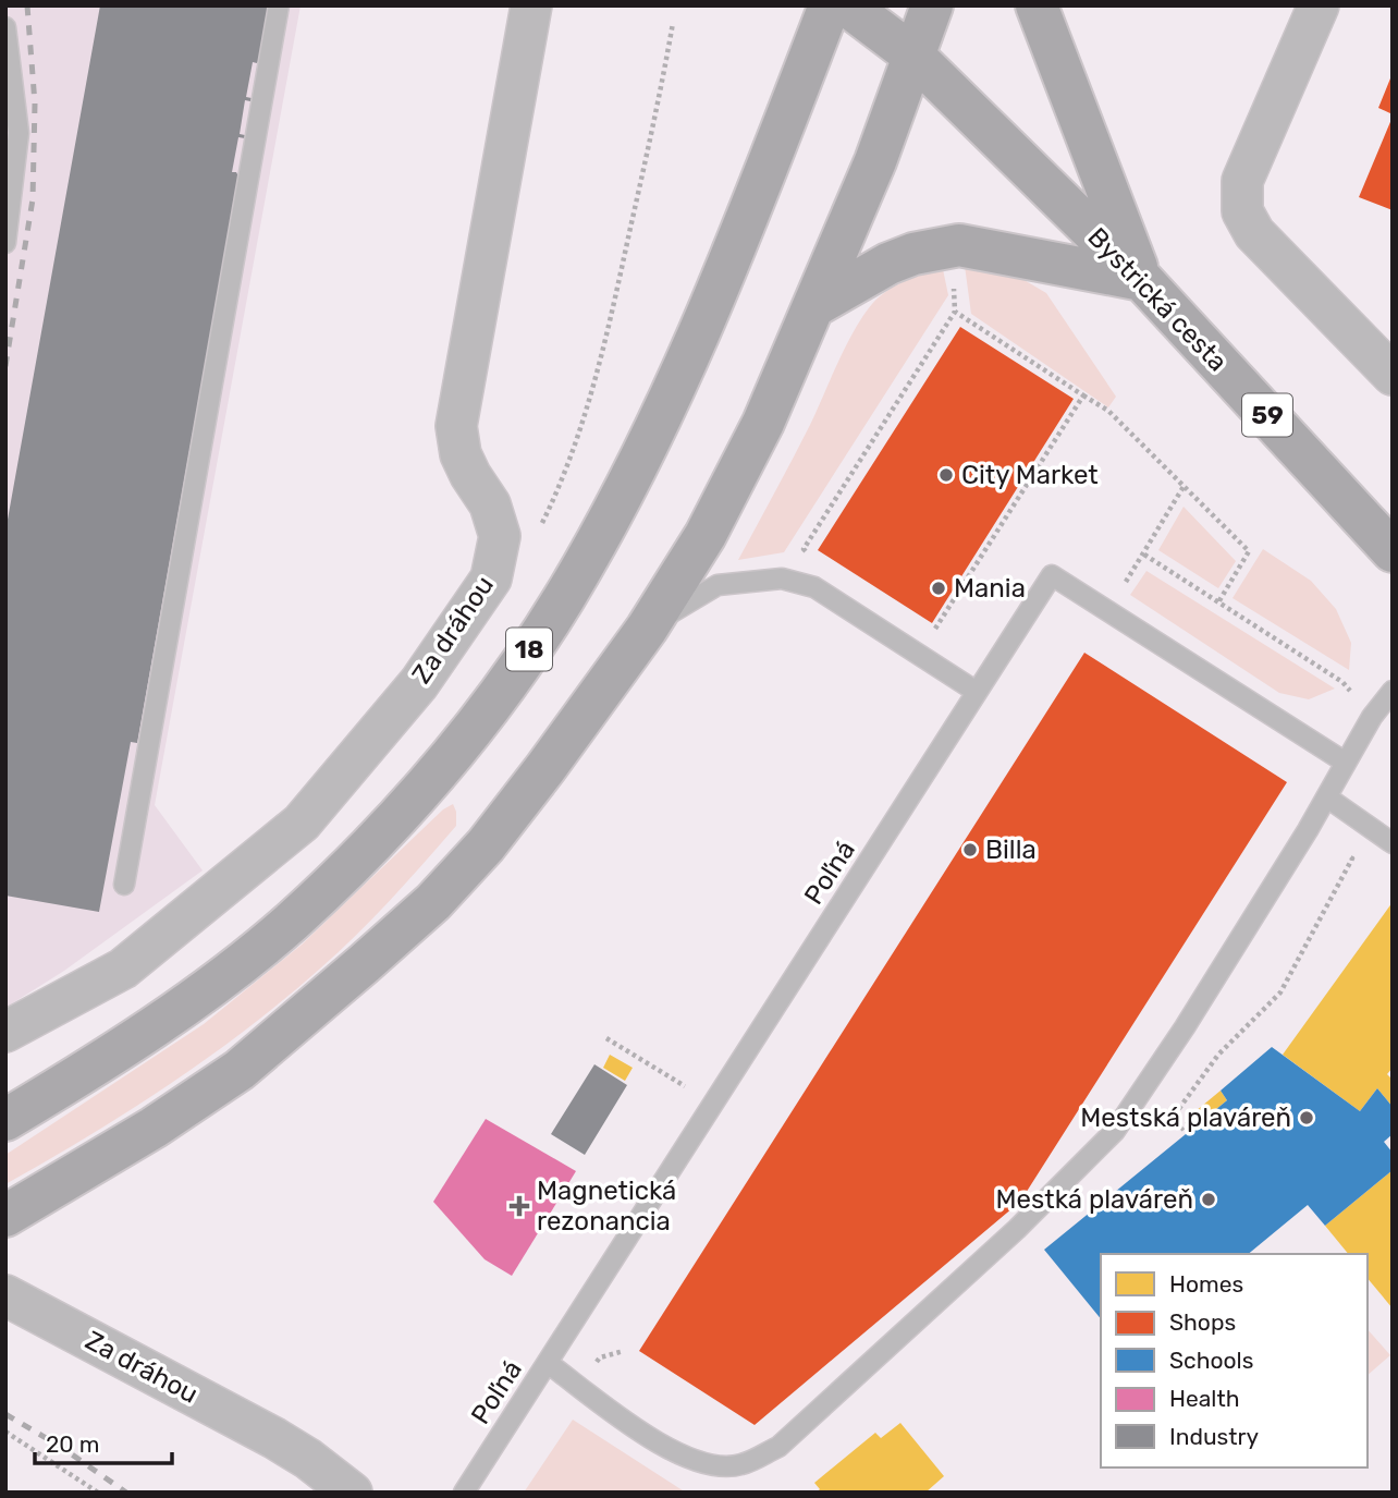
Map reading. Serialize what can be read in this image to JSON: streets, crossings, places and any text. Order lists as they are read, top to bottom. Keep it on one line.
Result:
{"streets":{"main road":["Bystrická cesta","59","18"],"street":["Za dráhou"],"lane":["Poľná"]},"places":{"other":["City Market","Mania","Billa","Mestská plaváreň","Mestká plaváreň"],"health":["Magnetická rezonancia"]},"legend":["Homes","Shops","Schools","Health","Industry"],"scale_bar":"20 m"}
